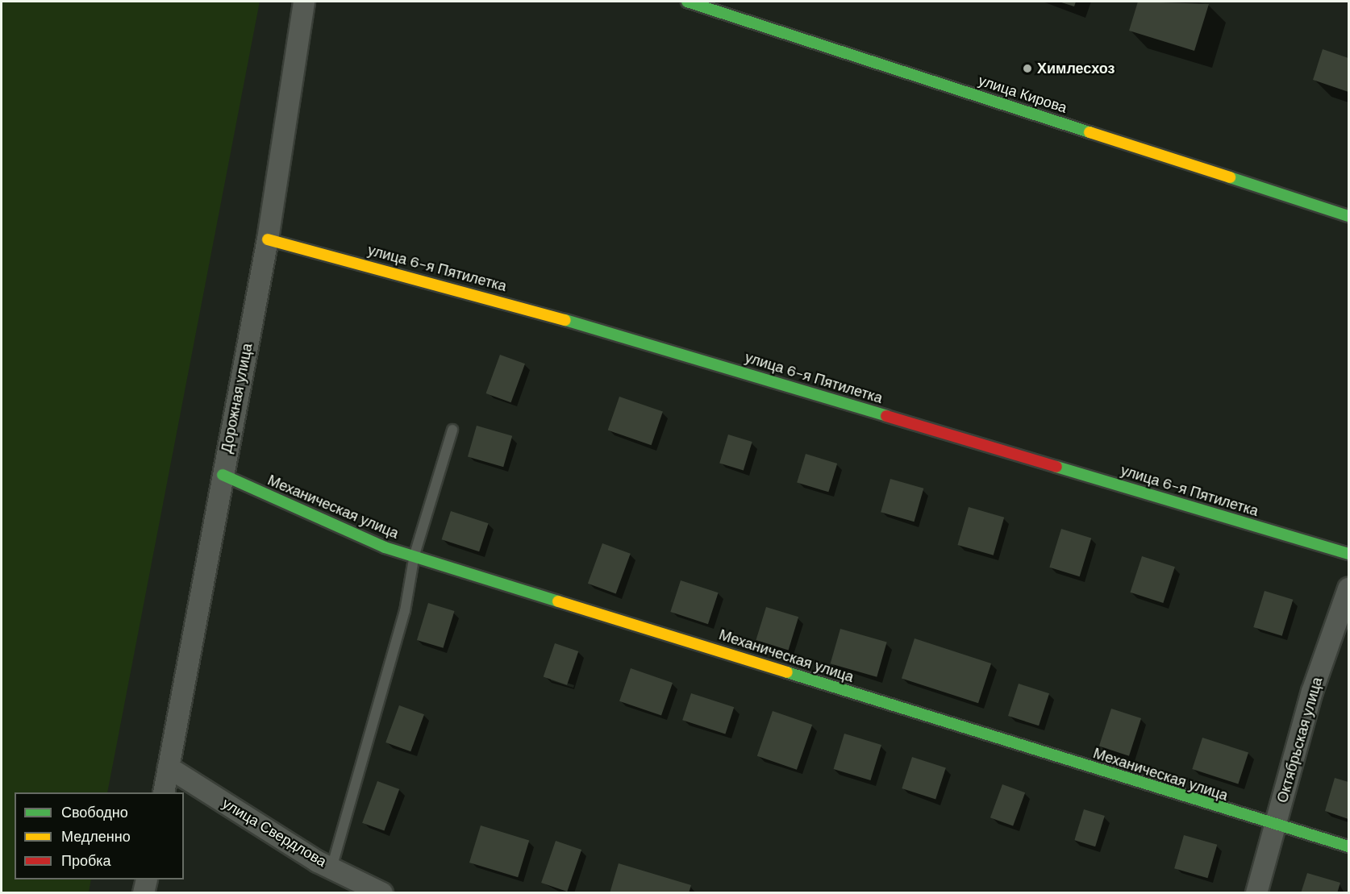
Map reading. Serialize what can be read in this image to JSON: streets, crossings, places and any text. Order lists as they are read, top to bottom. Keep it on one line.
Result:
{"streets":{"street":["улица Кирова","улица 6-я Пятилетка","Дорожная улица","Механическая улица","Октябрьская улица","улица Свердлова"]},"crossings":[["улица 6-я Пятилетка","Дорожная улица"],["Дорожная улица","Механическая улица"],["Дорожная улица","улица Свердлова"],["Механическая улица","Октябрьская улица"]],"places":["Химлесхоз"],"legend":["Свободно","Медленно","Пробка"]}
